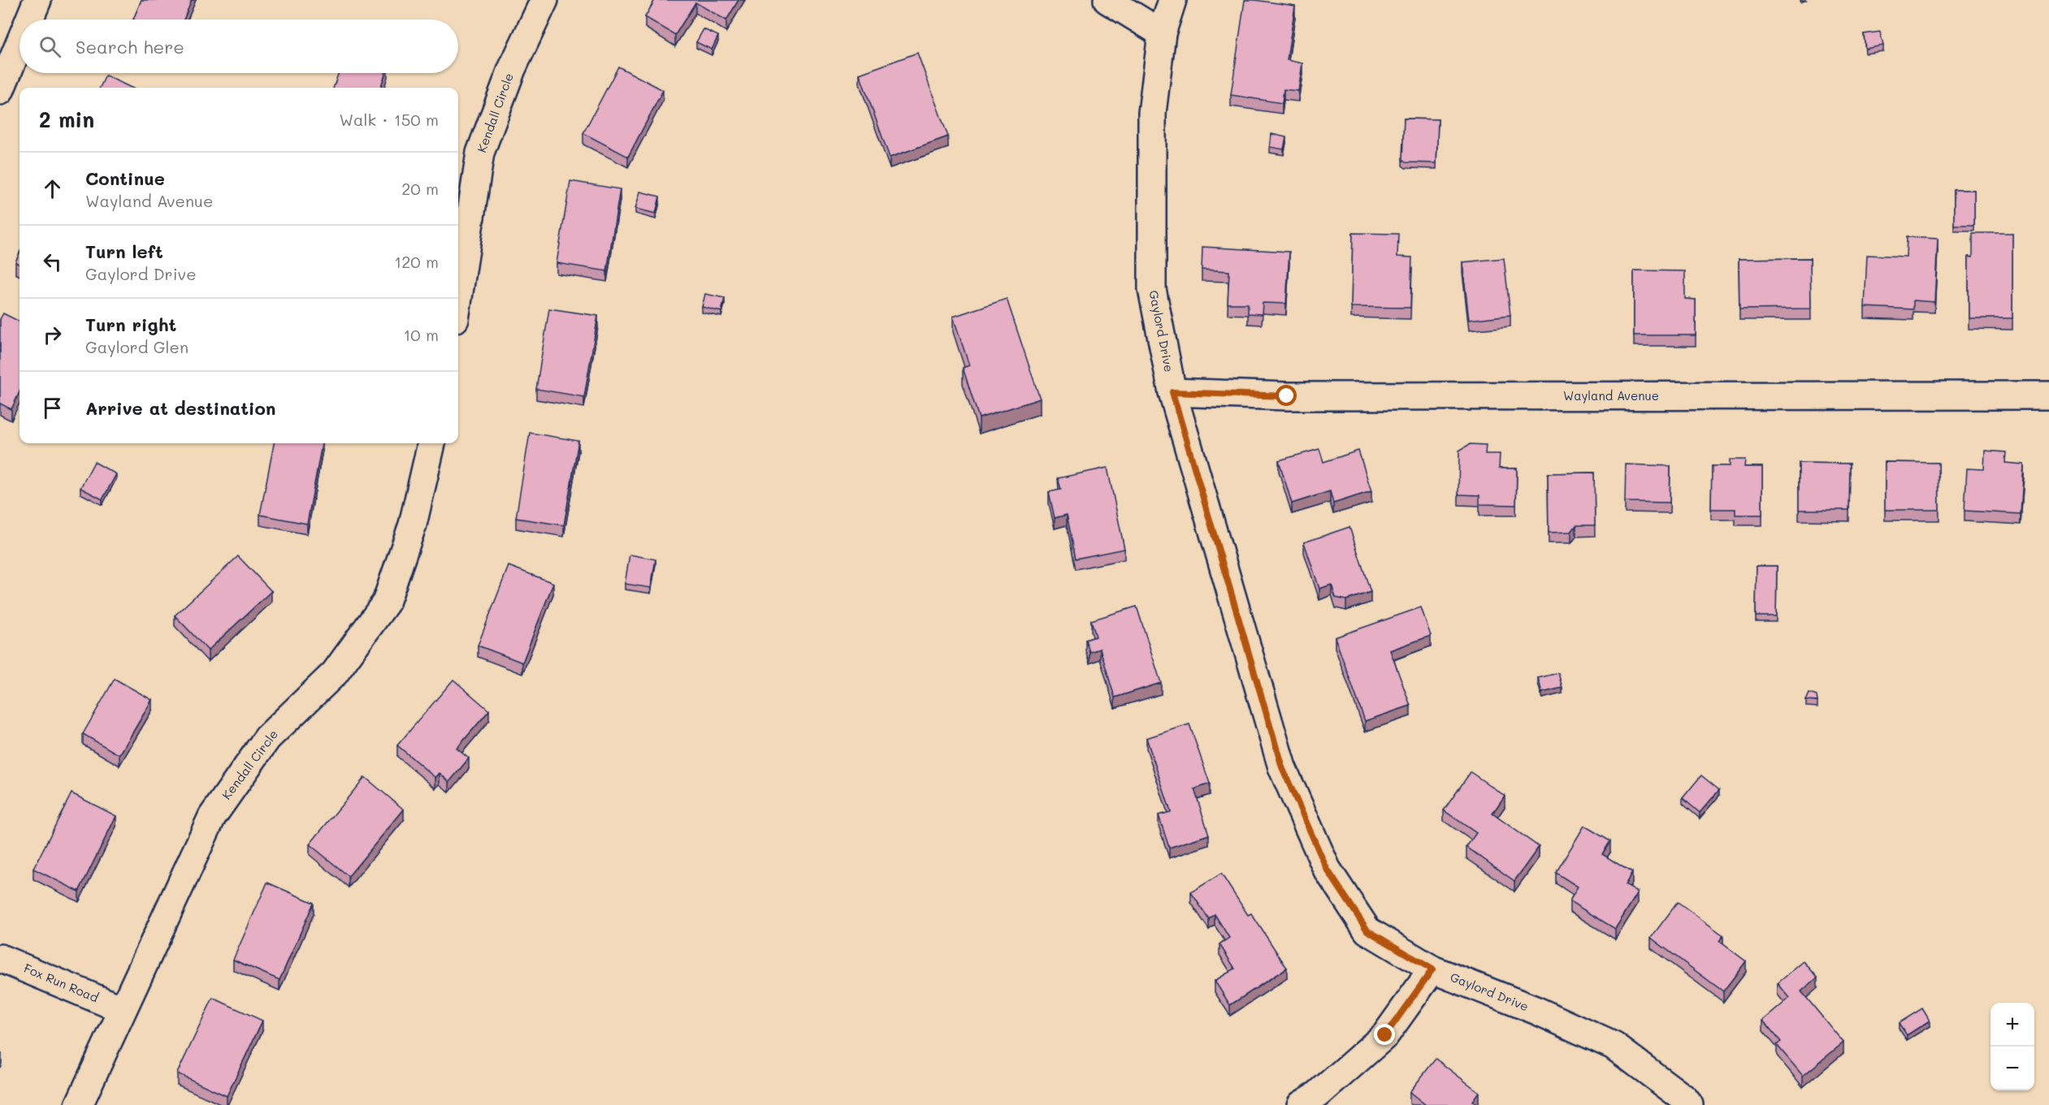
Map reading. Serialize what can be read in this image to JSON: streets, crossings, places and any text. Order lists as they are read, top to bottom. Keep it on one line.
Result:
{"streets":{"street":["Kendall Circle","Gaylord Drive","Wayland Avenue","Fox Run Road"]},"crossings":[["Kendall Circle","Fox Run Road"],["Gaylord Drive","Wayland Avenue"]],"page":{"search":"Search here","heading":["2 min","Walk · 150 m"],"list":[["Continue","Wayland Avenue","20 m"],["Turn left","Gaylord Drive","120 m"],["Turn right","Gaylord Glen","10 m"],"Arrive at destination"],"map_buttons":["+","−"]}}
